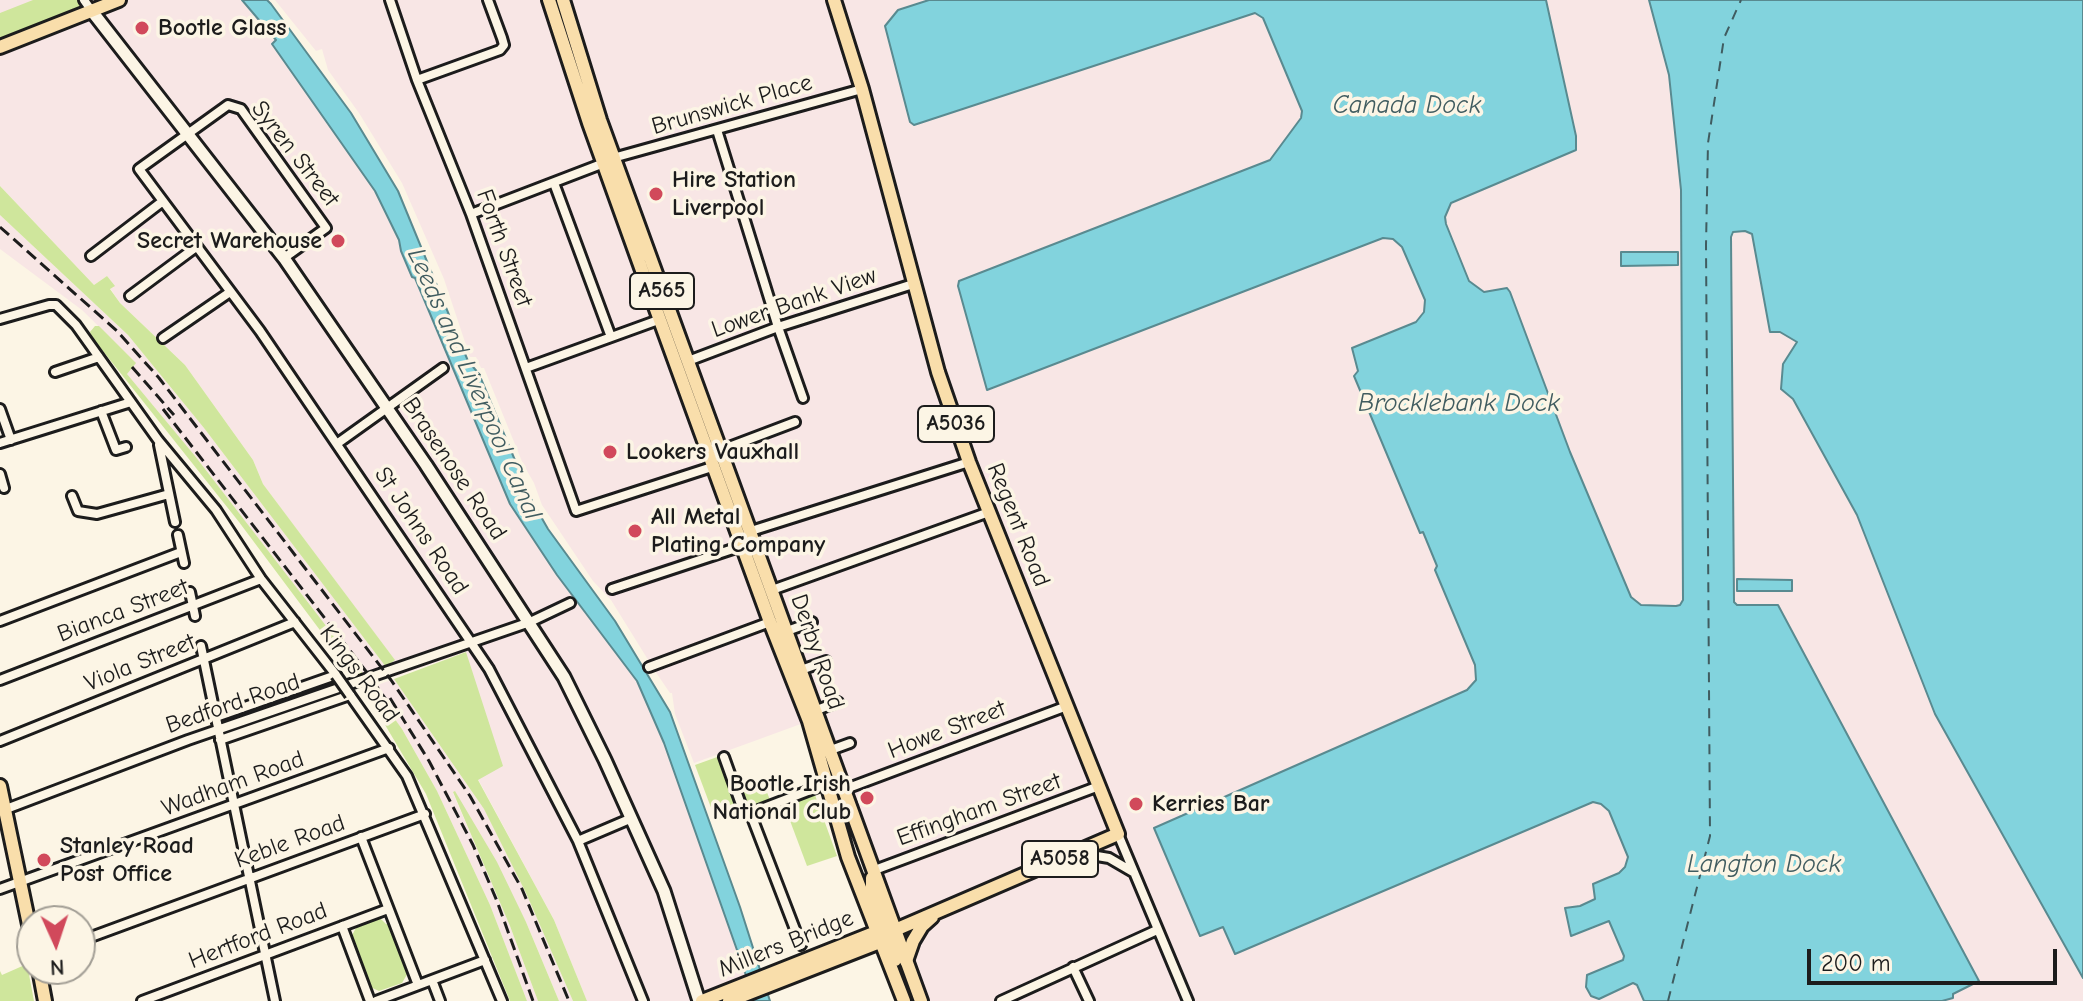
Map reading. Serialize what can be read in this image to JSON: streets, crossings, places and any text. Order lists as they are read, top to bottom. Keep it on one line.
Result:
{"streets":{"main road":["A565","A5036","Brasenose Road","Regent Road","Derby Road","A5058","Millers Bridge"],"street":["Brunswick Place","Syren Street","Forth Street","Lower Bank View","St Johns Road","Bianca Street","Viola Street","Kings Road","Bedford Road","Howe Street","Wadham Road","Effingham Street","Keble Road","Hertford Road"]},"crossings":[["Brunswick Place","Forth Street"],["Brunswick Place","Regent Road"],["Brunswick Place","Derby Road"],["Syren Street","Brasenose Road"],["Syren Street","St Johns Road"],["Forth Street","Derby Road"],["Lower Bank View","Regent Road"],["Lower Bank View","Derby Road"],["Brasenose Road","St Johns Road"],["Brasenose Road","Bedford Road"],["Brasenose Road","Millers Bridge"],["Regent Road","Howe Street"],["Regent Road","Effingham Street"],["Regent Road","Millers Bridge"],["St Johns Road","Bedford Road"],["Bianca Street","Kings Road"],["Derby Road","Howe Street"],["Derby Road","Effingham Street"],["Derby Road","Millers Bridge"],["Viola Street","Kings Road"],["Kings Road","Bedford Road"],["Kings Road","Wadham Road"],["Kings Road","Keble Road"]],"water":["Canada Dock","Leeds and Liverpool Canal","Brocklebank Dock","Langton Dock"],"places":["Bootle Glass","Hire Station Liverpool","Secret Warehouse","Lookers Vauxhall","All Metal Plating Company","Bootle Irish National Club","Kerries Bar","Stanley Road Post Office"],"scale_bar":"200 m","north":"bottom"}
